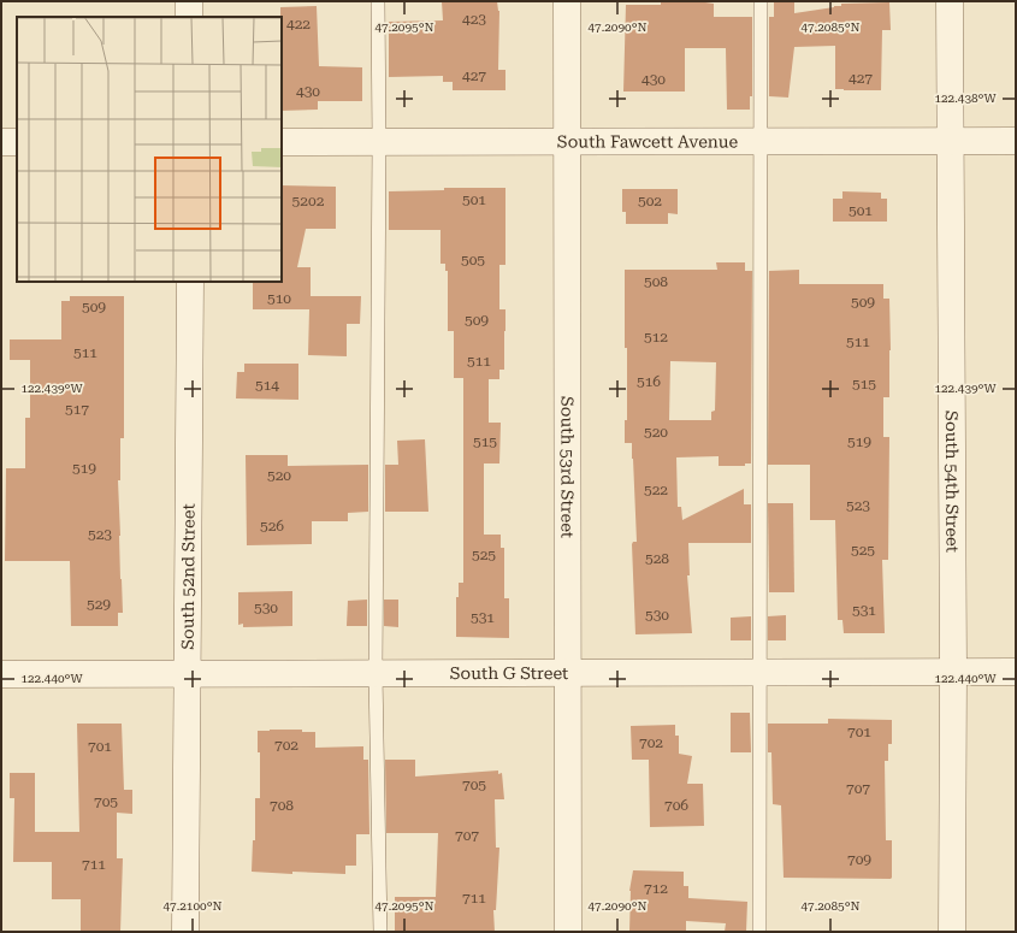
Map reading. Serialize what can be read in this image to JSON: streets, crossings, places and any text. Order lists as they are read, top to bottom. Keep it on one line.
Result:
{"streets":{"street":["South Fawcett Avenue","South 53rd Street","South 54th Street","South 52nd Street","South G Street"]},"crossings":[["South Fawcett Avenue","South 53rd Street"],["South Fawcett Avenue","South 54th Street"],["South 53rd Street","South G Street"],["South 54th Street","South G Street"],["South 52nd Street","South G Street"]],"house_numbers":["423","422","427","427","430","430","501","5202","502","501","505","508","510","509","509","509","512","511","511","511","516","515","514","517","520","515","519","519","520","522","523","526","523","525","525","528","529","530","531","530","531","701","702","702","701","705","707","705","708","706","707","709","711","712","711"],"coordinates":["47.2095°N","47.2090°N","47.2085°N","122.438°W","122.439°W","122.440°W","47.2100°N"]}
